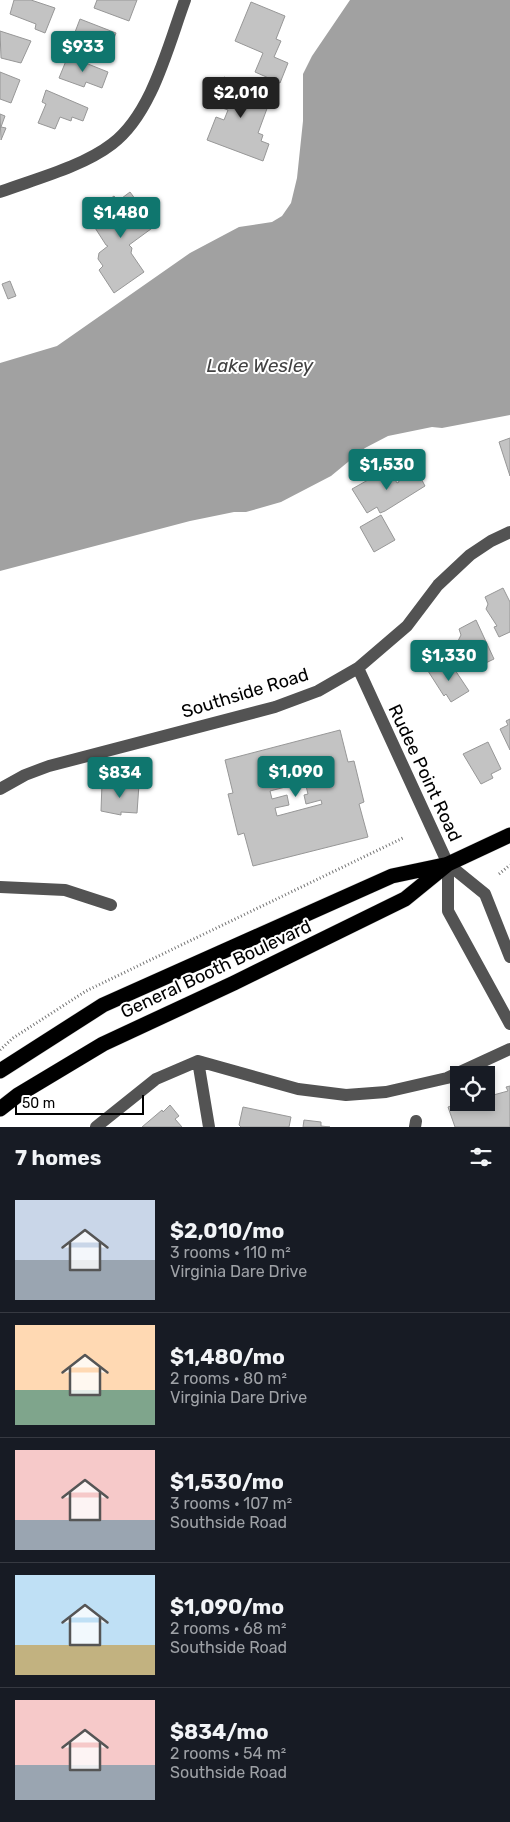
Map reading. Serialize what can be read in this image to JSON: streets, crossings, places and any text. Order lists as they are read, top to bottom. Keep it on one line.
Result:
{"streets":{"highway":["General Booth Boulevard"],"street":["Southside Road","Rudee Point Road"]},"crossings":[["Southside Road","Rudee Point Road"],["Rudee Point Road","General Booth Boulevard"]],"water":["Lake Wesley"],"scale_bar":"50 m","page":{"price":["$933","$2,010","$1,480","$1,530","$1,330","$1,090","$834"],"scale":"50 m","heading":"7 homes","list":[{"name":"$2,010/mo","note":"3 rooms · 110 m² · Virginia Dare Drive"},{"name":"$1,480/mo","note":"2 rooms · 80 m² · Virginia Dare Drive"},{"name":"$1,530/mo","note":"3 rooms · 107 m² · Southside Road"},{"name":"$1,090/mo","note":"2 rooms · 68 m² · Southside Road"},{"name":"$834/mo","note":"2 rooms · 54 m² · Southside Road"}]}}
